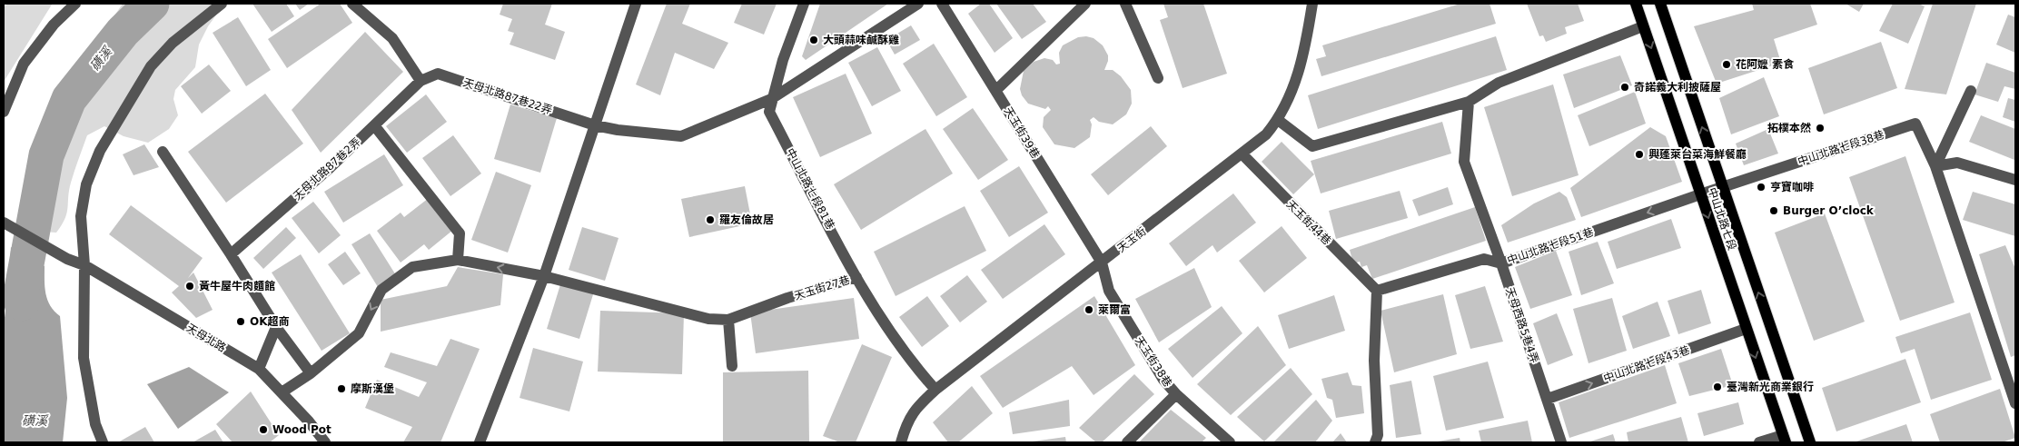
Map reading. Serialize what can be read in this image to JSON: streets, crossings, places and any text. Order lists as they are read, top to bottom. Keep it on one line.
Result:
{"streets":{"main road":["中山北路七段"],"street":["天母北路87巷22弄","天玉街39巷","中山北路七段38巷","天母北路87巷2弄","中山北路七段81巷","天玉街44巷","天玉街","中山北路七段51巷","天玉街27巷","天母西路5巷4弄","天母北路","天玉街38巷","中山北路七段43巷"]},"crossings":[["天母北路87巷22弄","天母北路87巷2弄"],["天玉街39巷","天玉街"],["天玉街39巷","天玉街38巷"],["中山北路七段38巷","中山北路七段"],["中山北路七段38巷","中山北路七段51巷"],["中山北路七段81巷","天玉街27巷"],["中山北路七段","中山北路七段51巷"],["中山北路七段","中山北路七段43巷"],["天玉街44巷","天玉街"],["天玉街44巷","中山北路七段51巷"],["天玉街","天玉街27巷"],["天玉街","天玉街38巷"],["中山北路七段51巷","天母西路5巷4弄"],["天母西路5巷4弄","中山北路七段43巷"]],"one_way":["中山北路七段51巷","中山北路七段43巷"],"water":["磺溪"],"places":["大頭蒜味鹹酥雞","花阿嬤 素食","奇諾義大利披薩屋","拓樸本然","興蓬萊台菜海鮮餐廳","亨寶咖啡","Burger O’clock","羅友倫故居","黃牛屋牛肉麵館","萊爾富","OK超商","臺灣新光商業銀行","摩斯漢堡","Wood Pot"]}
